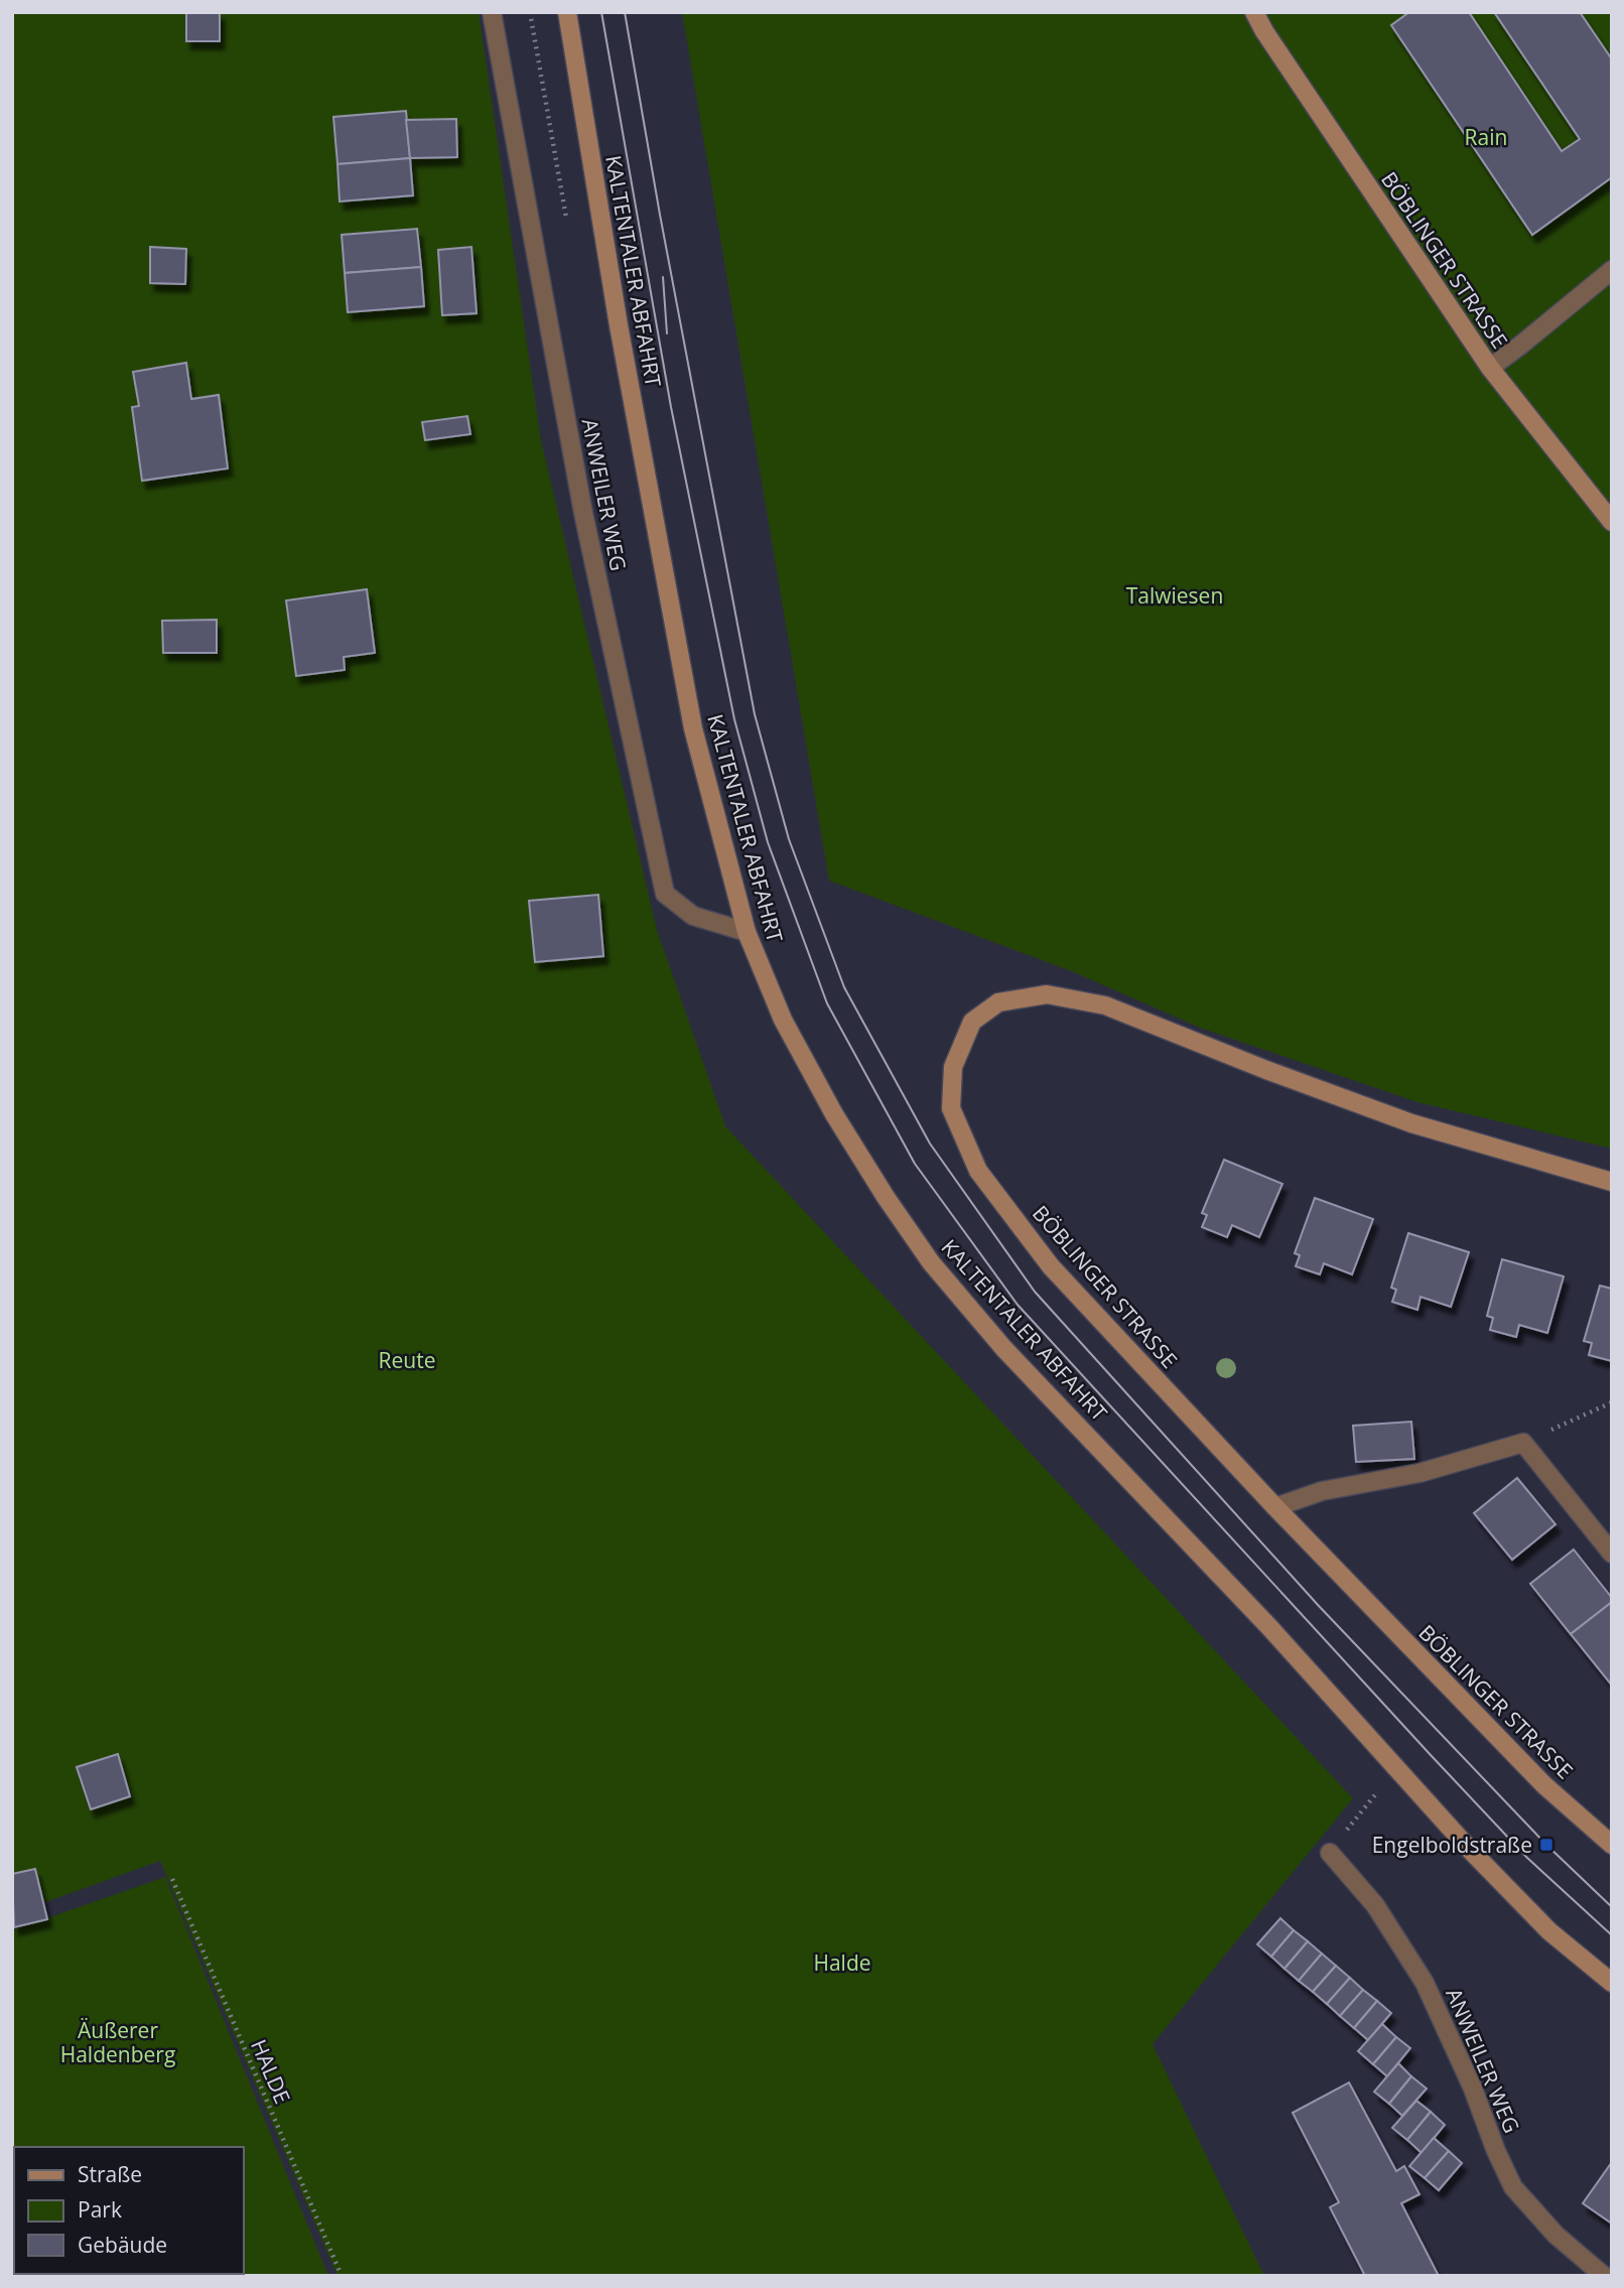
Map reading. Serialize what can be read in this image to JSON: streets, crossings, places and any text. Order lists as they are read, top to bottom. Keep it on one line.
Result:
{"streets":{"main road":["BÖBLINGER STRASSE","KALTENTALER ABFAHRT"],"street":["ANWEILER WEG"],"path":["HALDE"]},"crossings":[["KALTENTALER ABFAHRT","ANWEILER WEG"]],"parks":["Rain","Talwiesen","Reute","Halde","Äußerer Haldenberg"],"places":{"transit":["Engelboldstraße"]},"legend":["Straße","Park","Gebäude"]}
